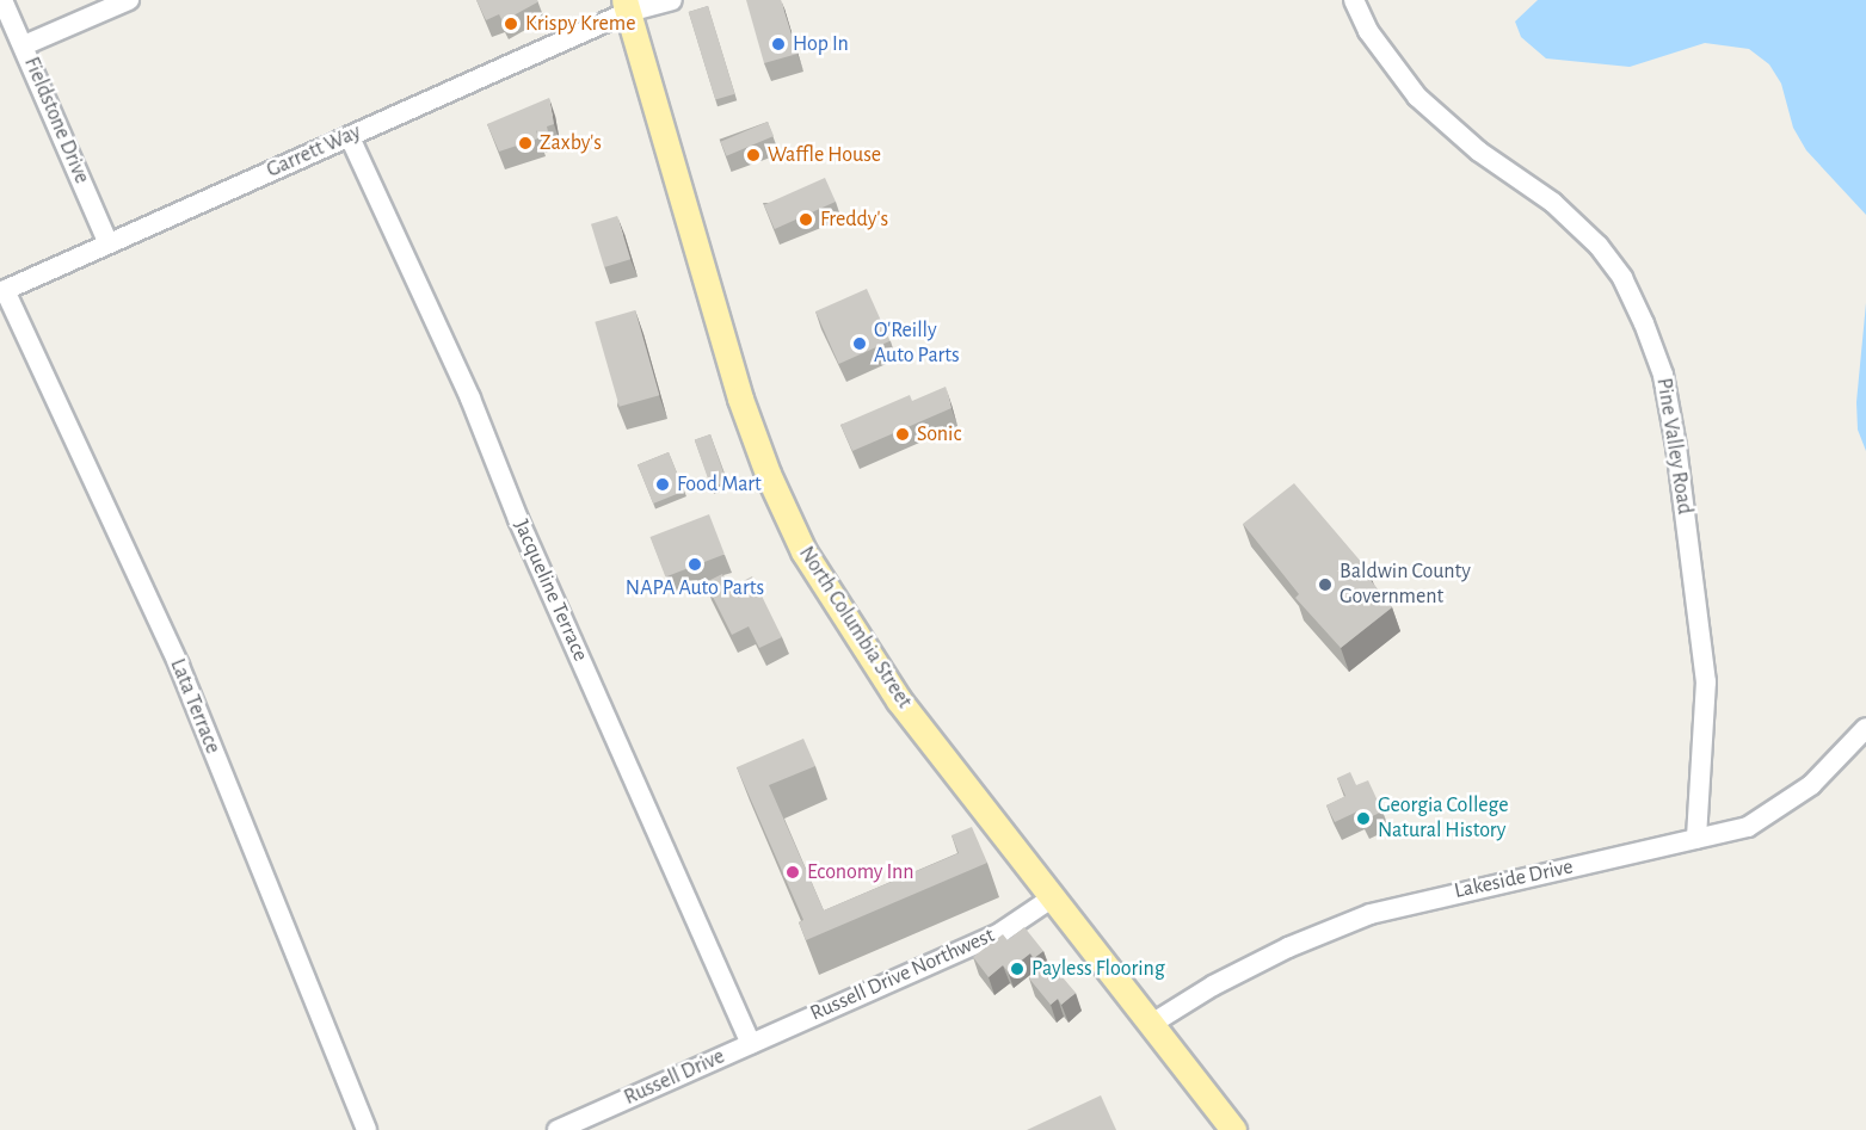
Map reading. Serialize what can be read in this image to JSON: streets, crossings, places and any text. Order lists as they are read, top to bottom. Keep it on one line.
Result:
{"streets":{"main road":["North Columbia Street"],"street":["Fieldstone Drive","Garrett Way","Pine Valley Road","Jacqueline Terrace","Lata Terrace","Lakeside Drive","Russell Drive Northwest","Russell Drive"]},"crossings":[["Fieldstone Drive","Garrett Way"],["Garrett Way","Jacqueline Terrace"],["Garrett Way","North Columbia Street"],["Garrett Way","Lata Terrace"],["Pine Valley Road","Lakeside Drive"],["Jacqueline Terrace","Russell Drive Northwest"],["Jacqueline Terrace","Russell Drive"],["North Columbia Street","Lakeside Drive"],["North Columbia Street","Russell Drive Northwest"],["Russell Drive Northwest","Russell Drive"]],"places":["Krispy Kreme","Hop In","Zaxby's","Waffle House","Freddy's","O'Reilly Auto Parts","Sonic","Food Mart","NAPA Auto Parts","Baldwin County Government","Georgia College Natural History","Economy Inn","Payless Flooring"]}
